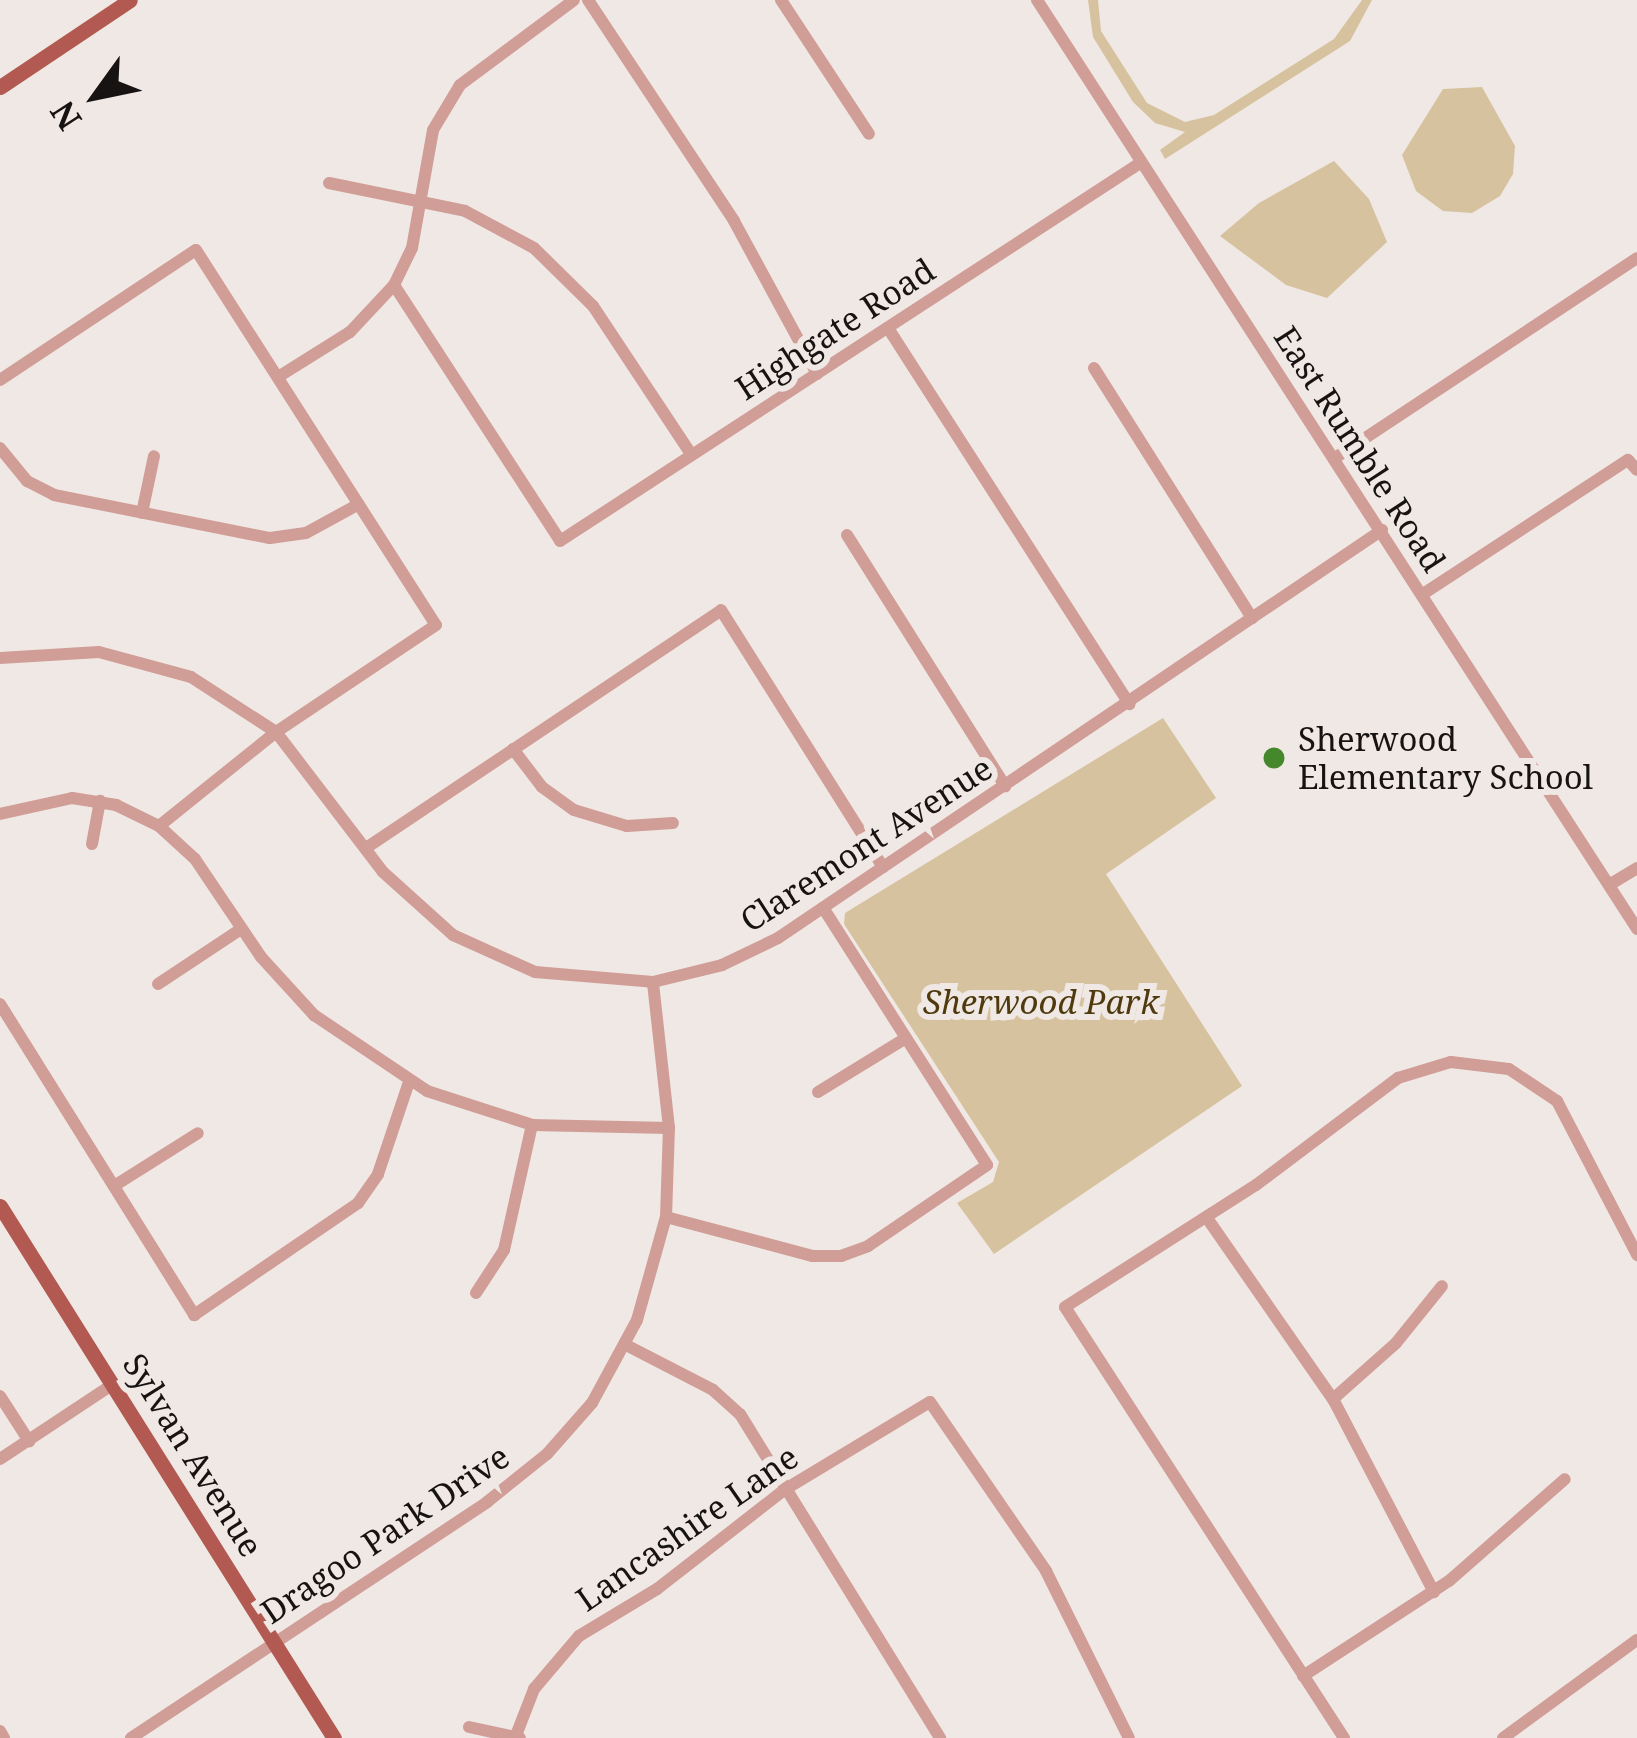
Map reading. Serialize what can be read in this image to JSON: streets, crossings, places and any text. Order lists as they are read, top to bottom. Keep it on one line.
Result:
{"streets":{"main road":["Sylvan Avenue"],"street":["Highgate Road","East Rumble Road","Claremont Avenue","Lancashire Lane","Dragoo Park Drive"]},"crossings":[["Highgate Road","East Rumble Road"],["East Rumble Road","Claremont Avenue"],["Claremont Avenue","Dragoo Park Drive"],["Sylvan Avenue","Dragoo Park Drive"]],"parks":["Sherwood Park"],"places":["Sherwood Elementary School"],"north":"bottom left"}
